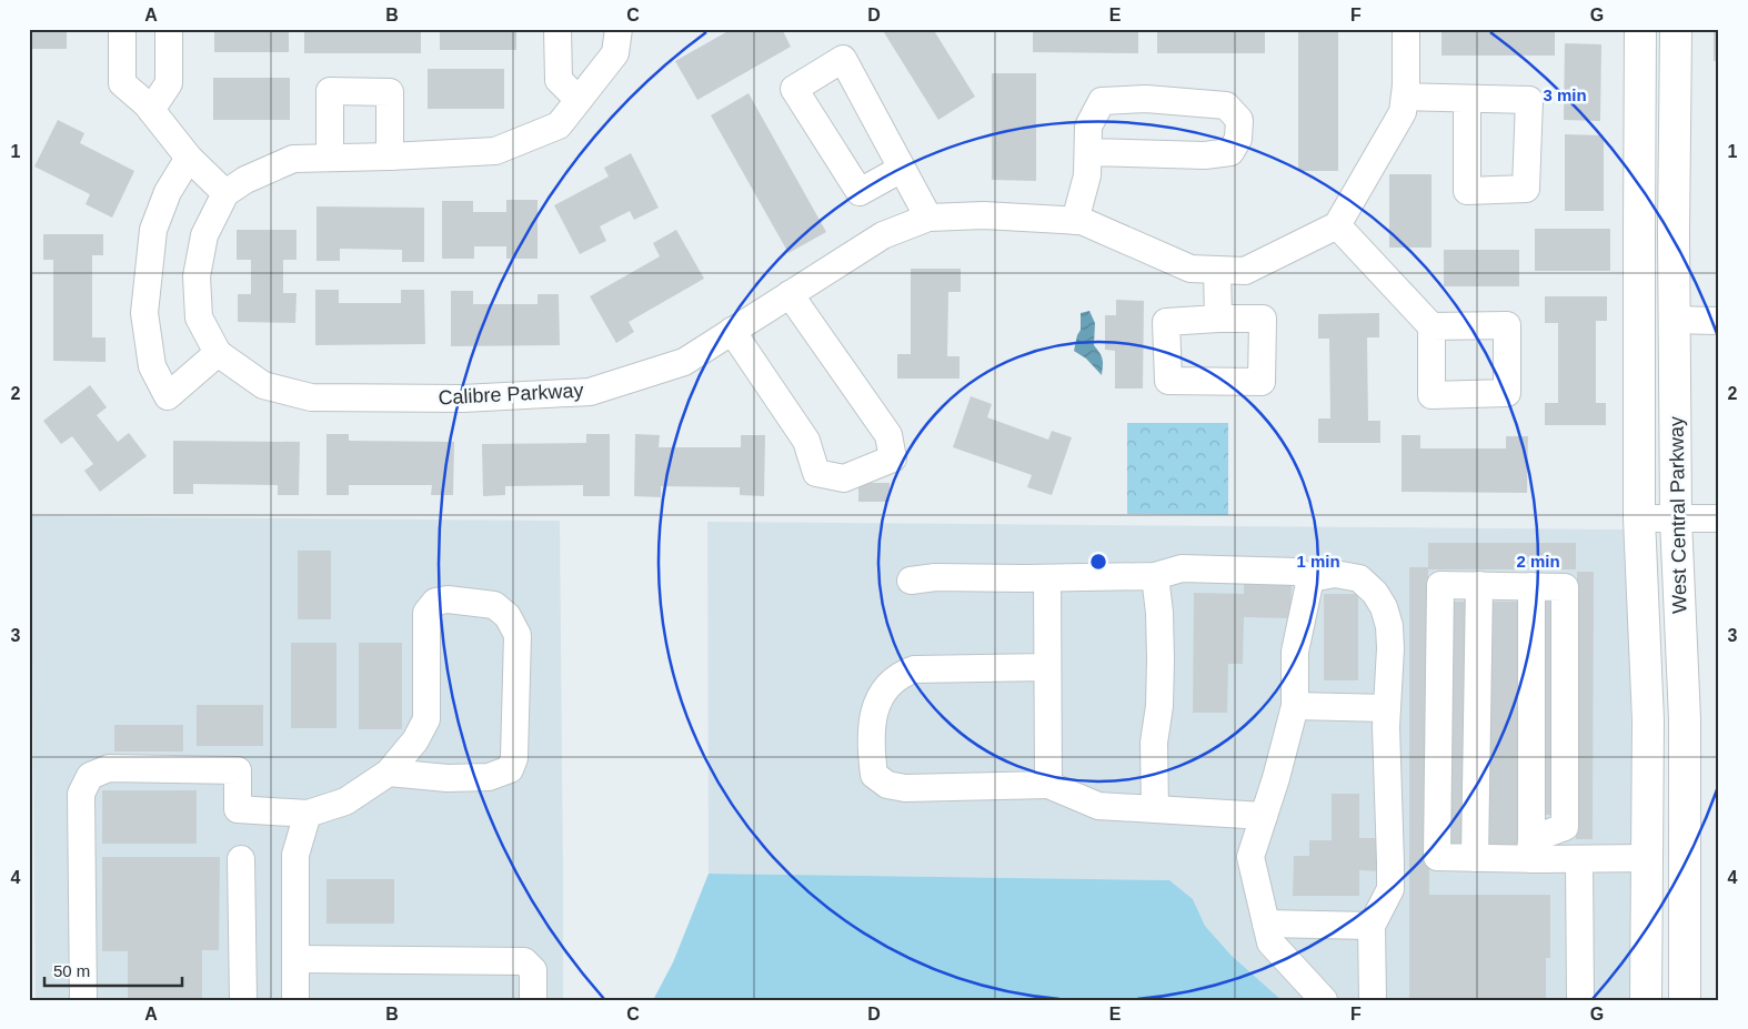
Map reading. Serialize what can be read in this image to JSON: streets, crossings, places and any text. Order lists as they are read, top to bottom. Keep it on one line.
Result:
{"streets":{"main road":["West Central Parkway"],"street":["Calibre Parkway"]},"scale_bar":"50 m","grid":{"columns":["A","B","C","D","E","F","G"],"rows":["1","2","3","4"]},"rings":["3 min","1 min","2 min"]}
